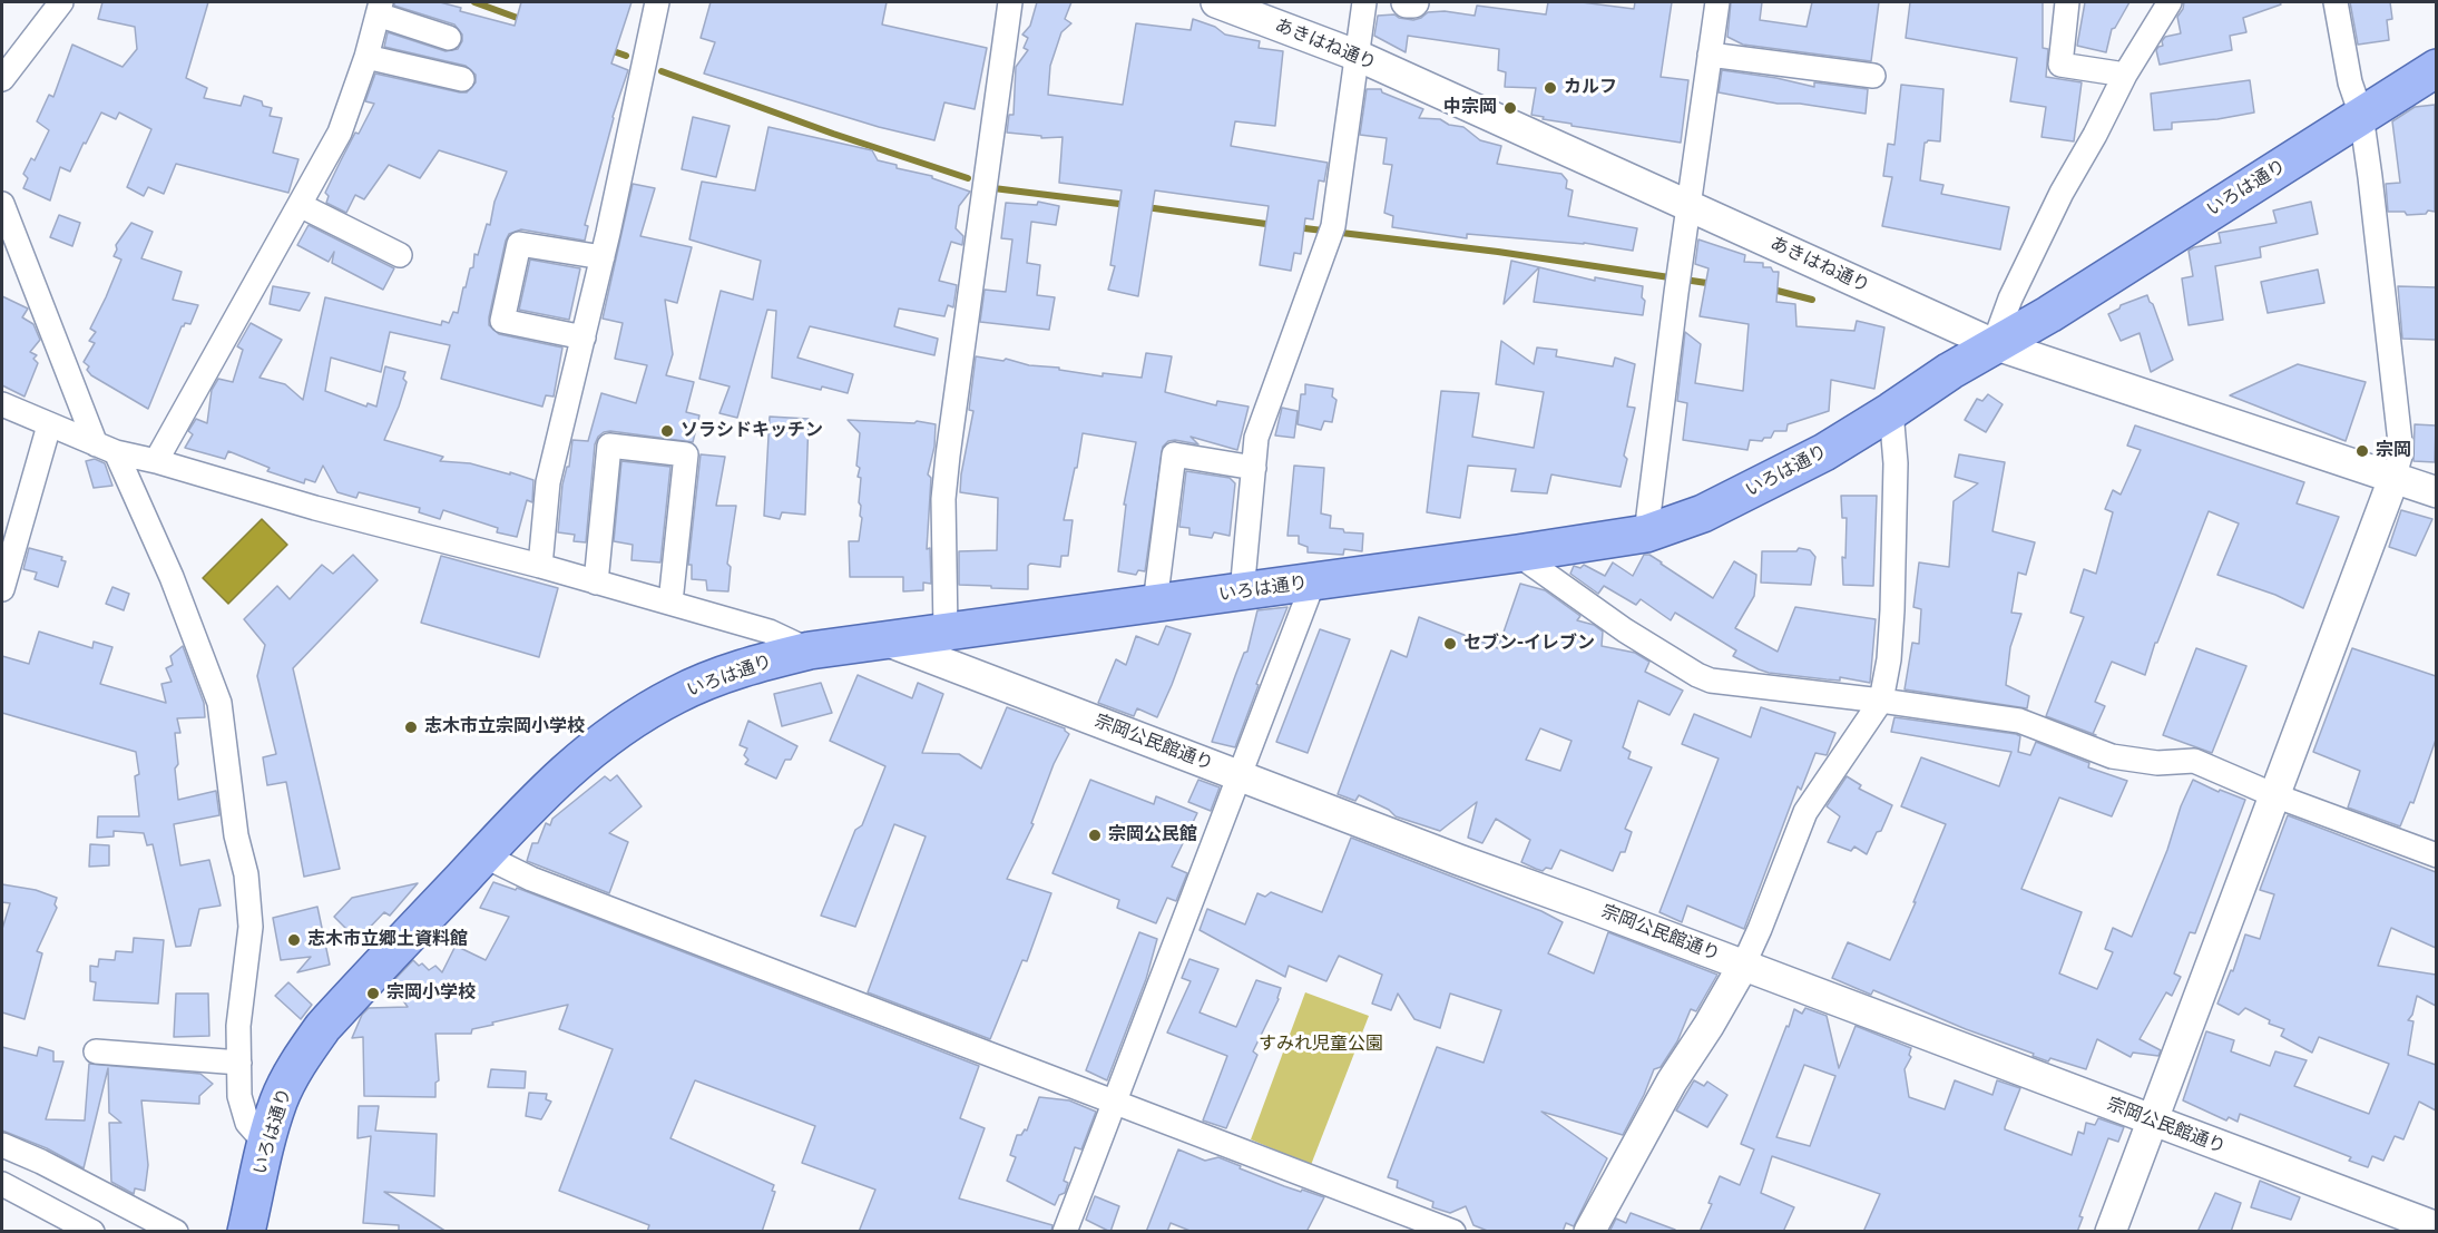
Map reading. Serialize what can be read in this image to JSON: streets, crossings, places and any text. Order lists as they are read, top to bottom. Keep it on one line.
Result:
{"streets":{"main road":["いろは通り"],"street":["あきはね通り","宗岡公民館通り"]},"crossings":[["あきはね通り","いろは通り"],["いろは通り","宗岡公民館通り"]],"parks":["すみれ児童公園"],"places":["カルフ","中宗岡","ソラシドキッチン","宗岡","セブン-イレブン","志木市立宗岡小学校","宗岡公民館","志木市立郷土資料館","宗岡小学校"]}
